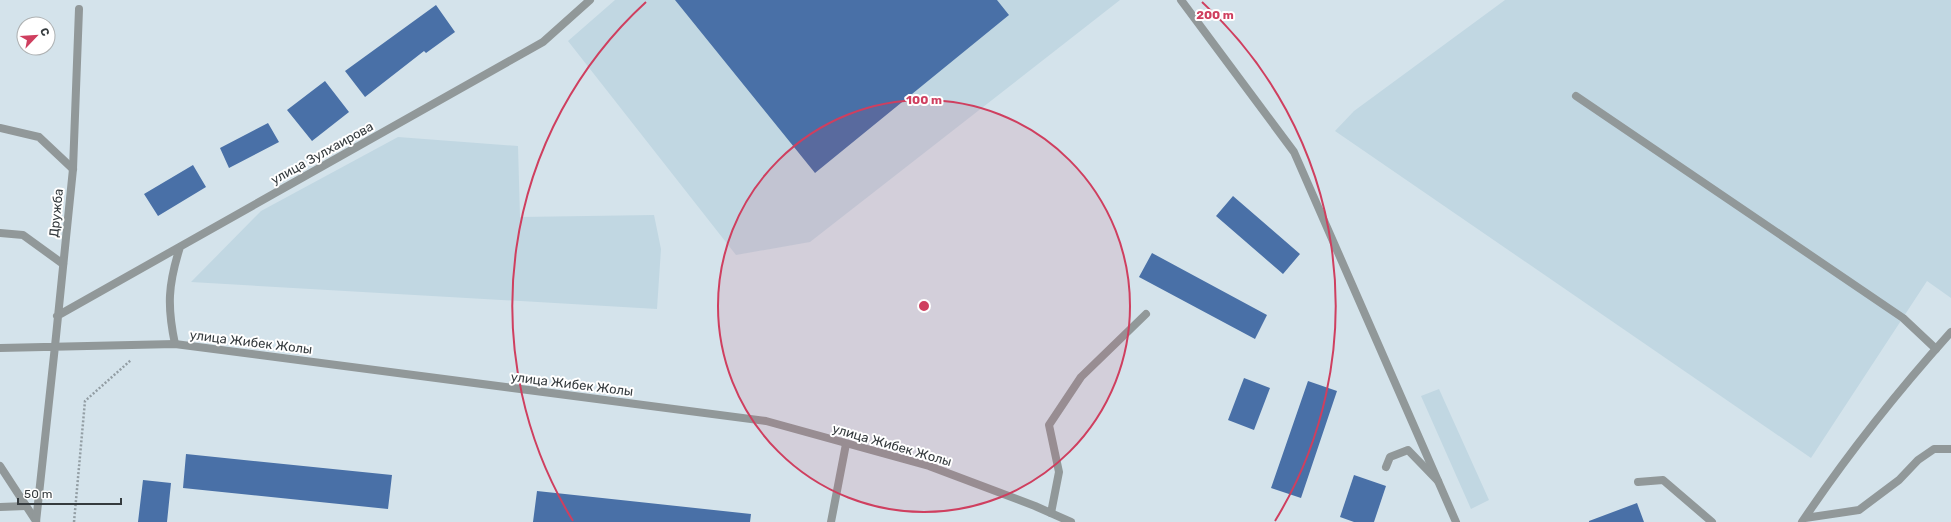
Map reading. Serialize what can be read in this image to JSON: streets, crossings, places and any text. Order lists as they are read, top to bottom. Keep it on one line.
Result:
{"streets":{"street":["улица Зулхаирова","Дружба","улица Жибек Жолы"]},"crossings":[["улица Зулхаирова","Дружба"],["Дружба","улица Жибек Жолы"]],"scale_bar":"50 m","north":"top right","rings":["200 m","100 m"]}
